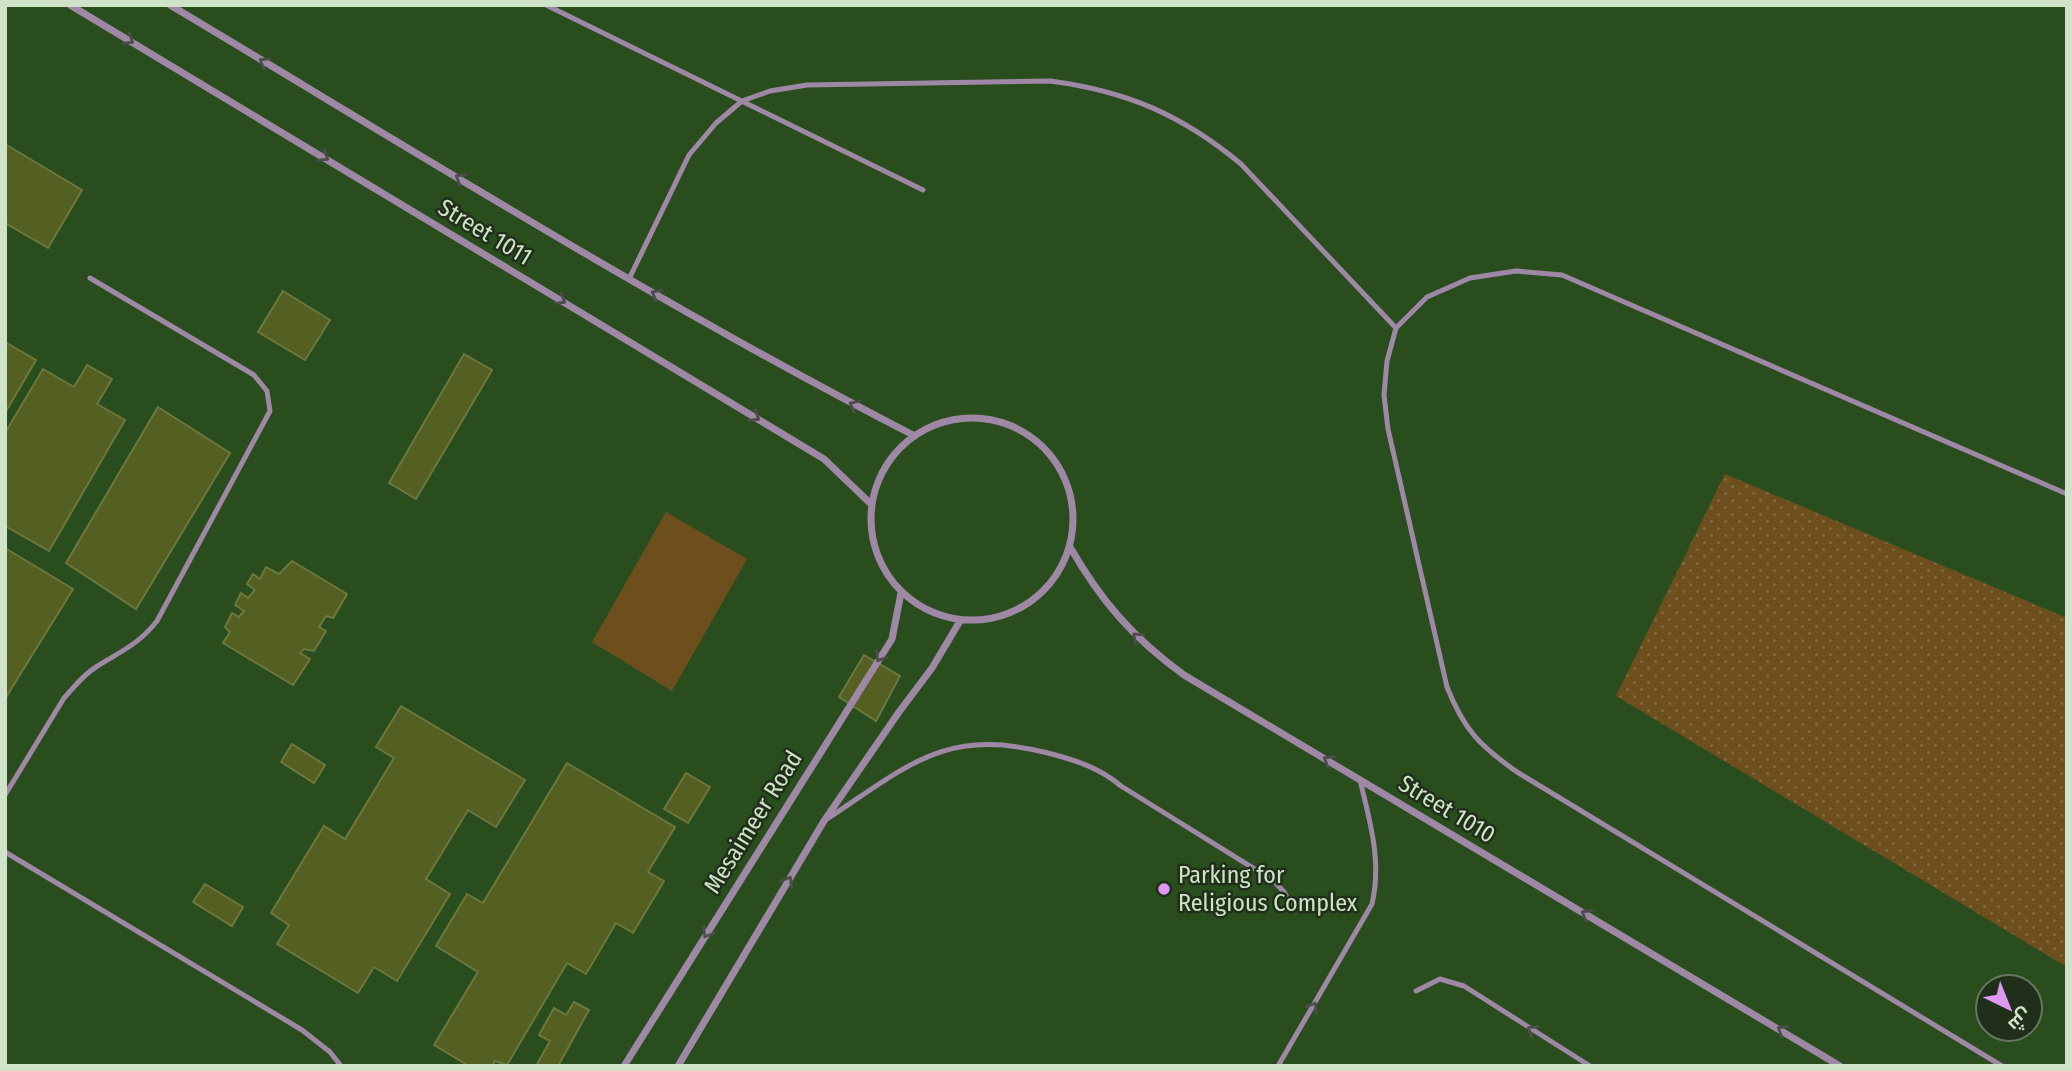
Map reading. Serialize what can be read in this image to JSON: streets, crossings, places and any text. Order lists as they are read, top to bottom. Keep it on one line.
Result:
{"streets":{"street":["Street 1011","Street 1010","Mesaimeer Road"]},"crossings":[["Street 1011","Street 1010"],["Street 1011","Mesaimeer Road"],["Street 1010","Mesaimeer Road"]],"one_way":["Street 1010"],"places":["Parking for Religious Complex"],"north":"bottom right"}
